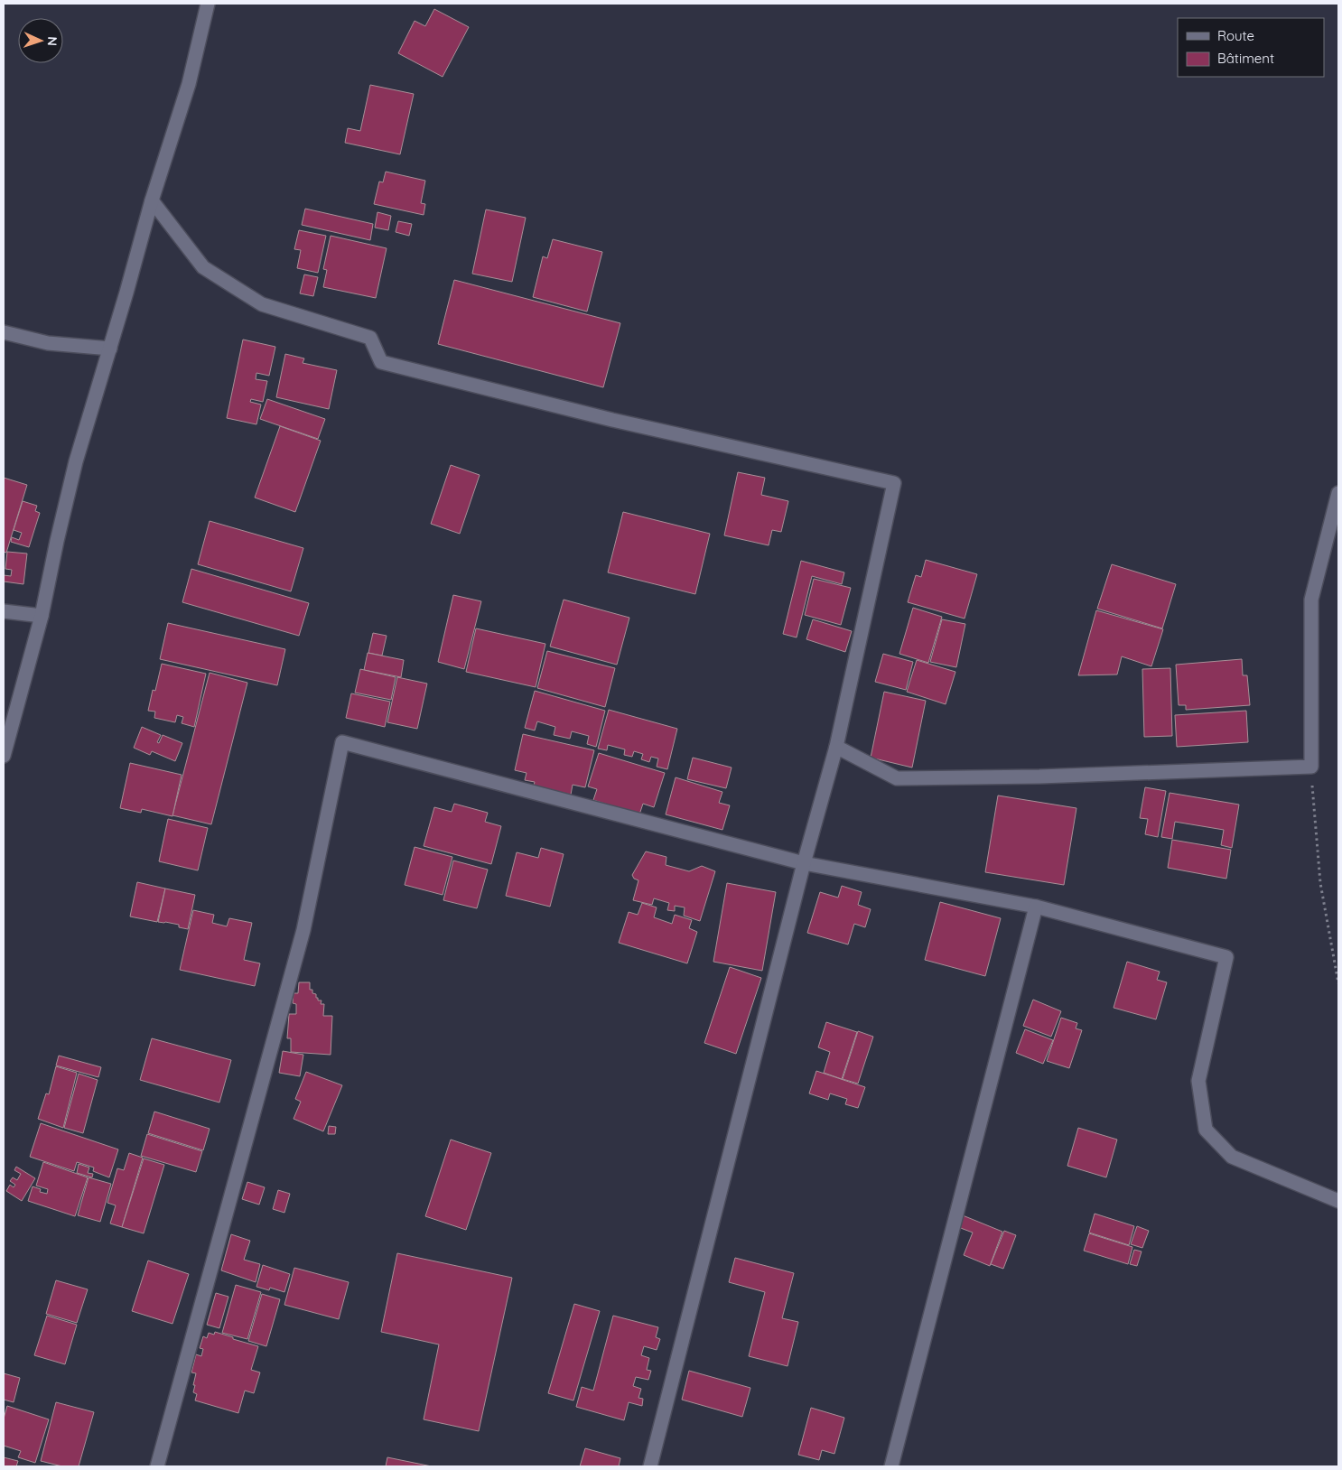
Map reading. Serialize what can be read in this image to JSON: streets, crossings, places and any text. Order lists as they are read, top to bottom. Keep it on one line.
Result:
{"legend":["Route","Bâtiment"],"north":"right"}
